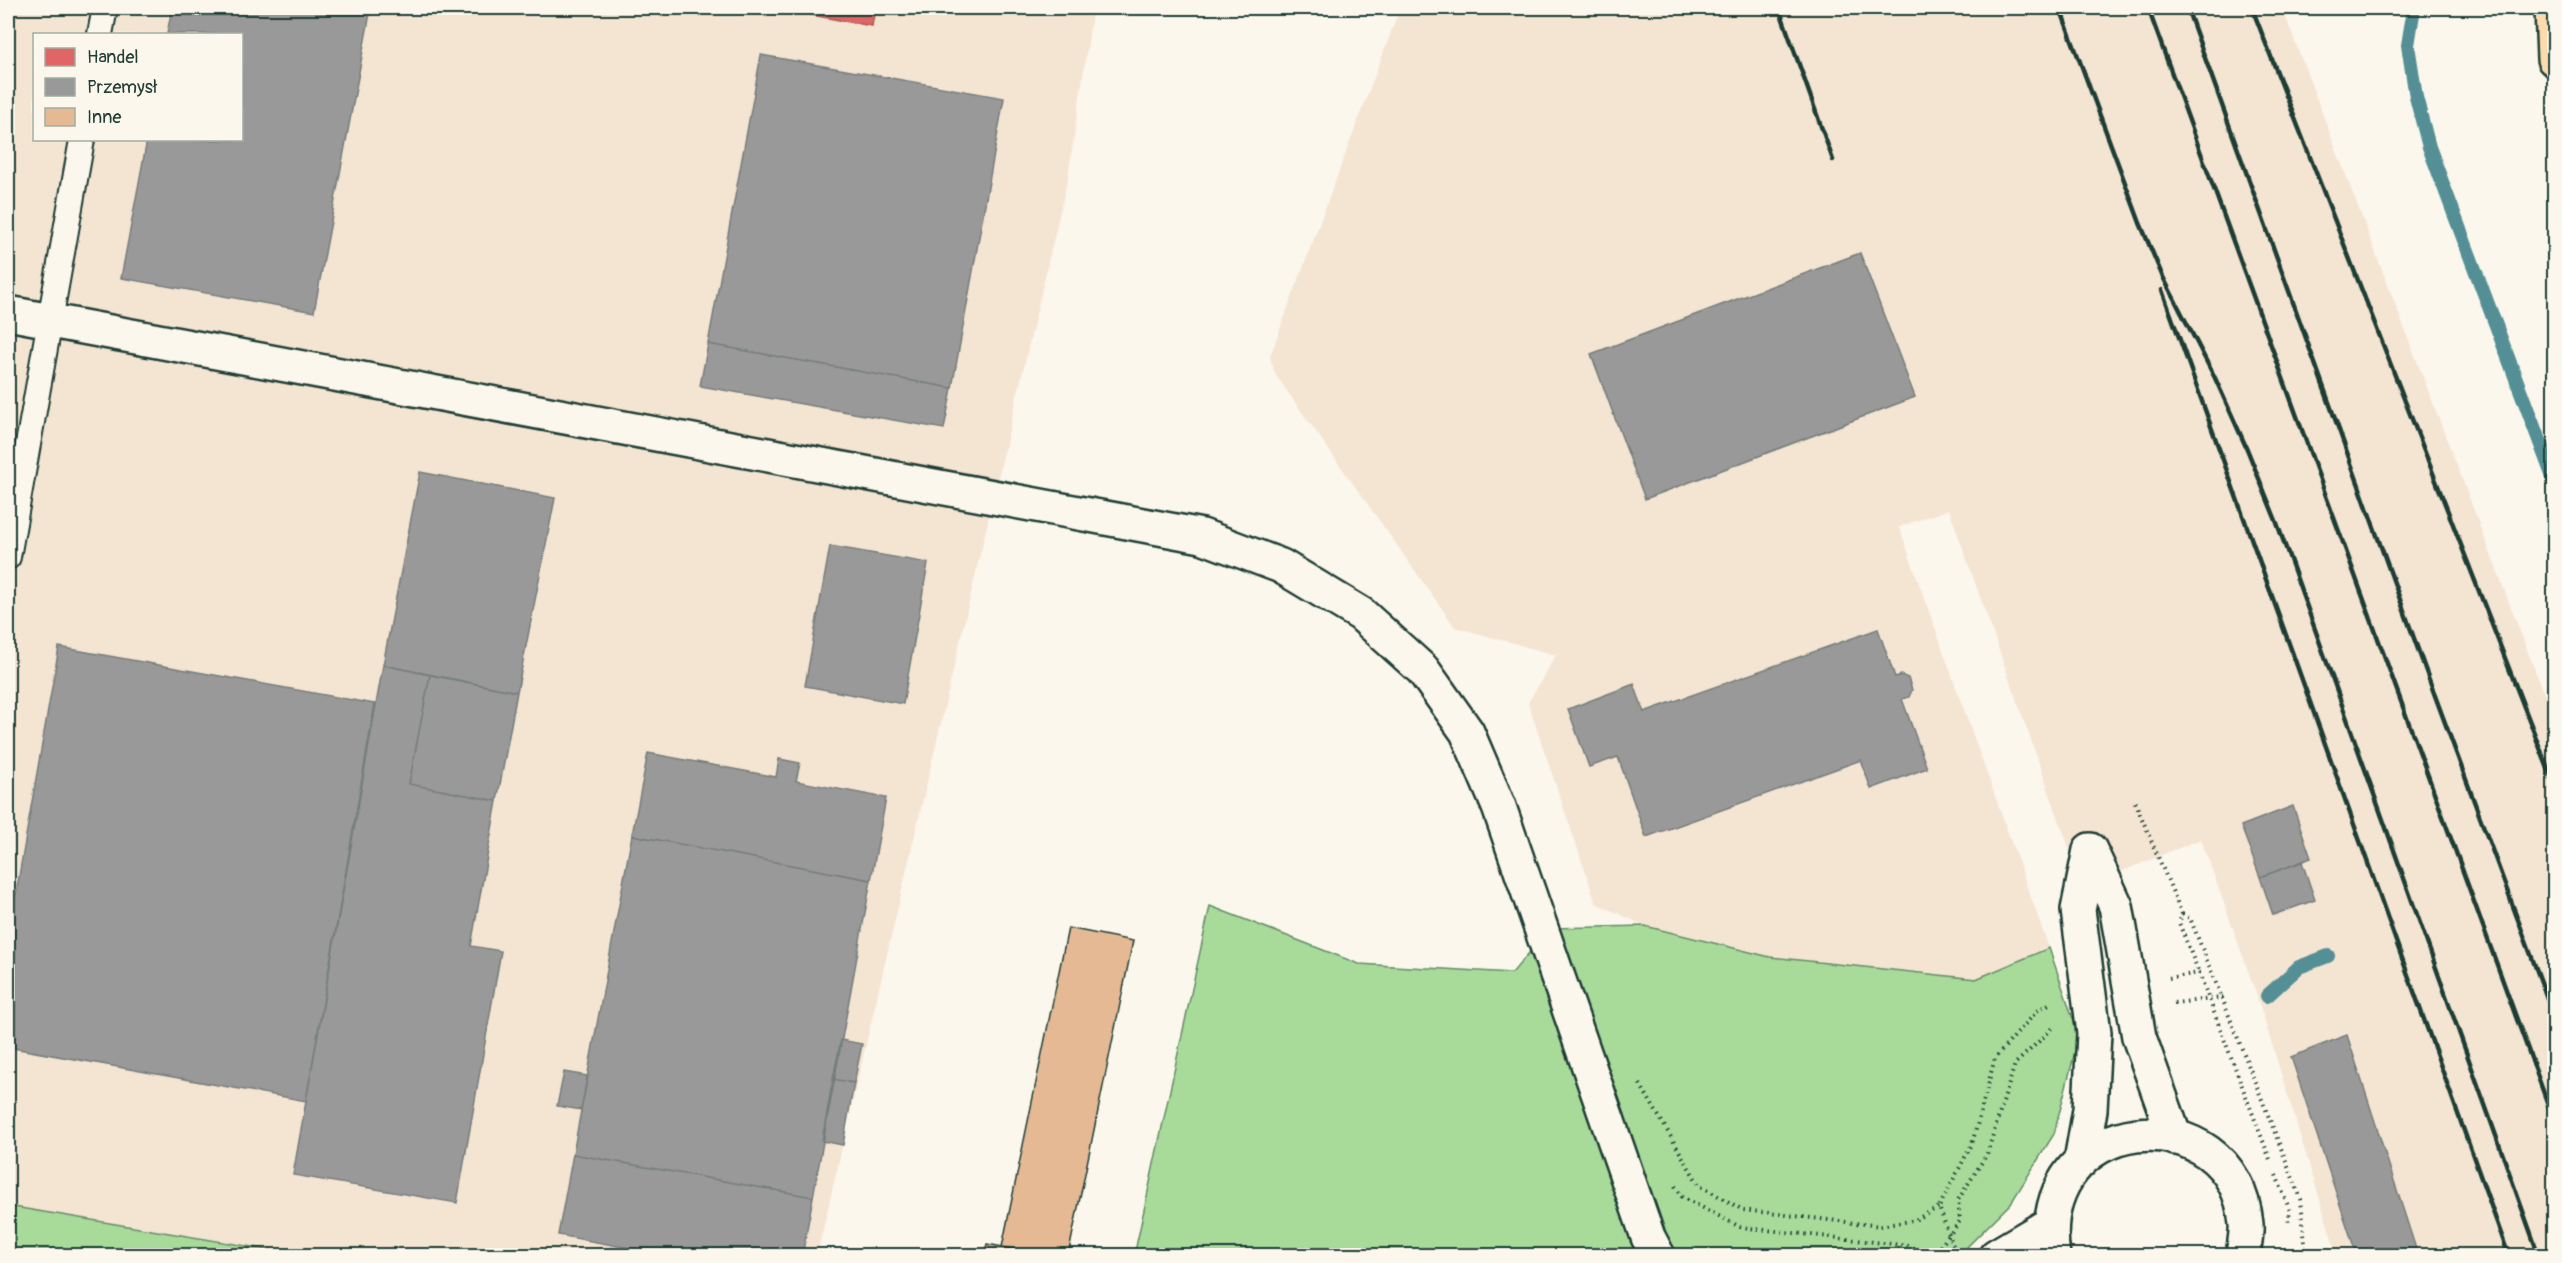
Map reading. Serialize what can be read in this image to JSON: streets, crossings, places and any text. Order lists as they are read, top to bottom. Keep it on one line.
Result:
{"legend":["Handel","Przemysł","Inne"]}
